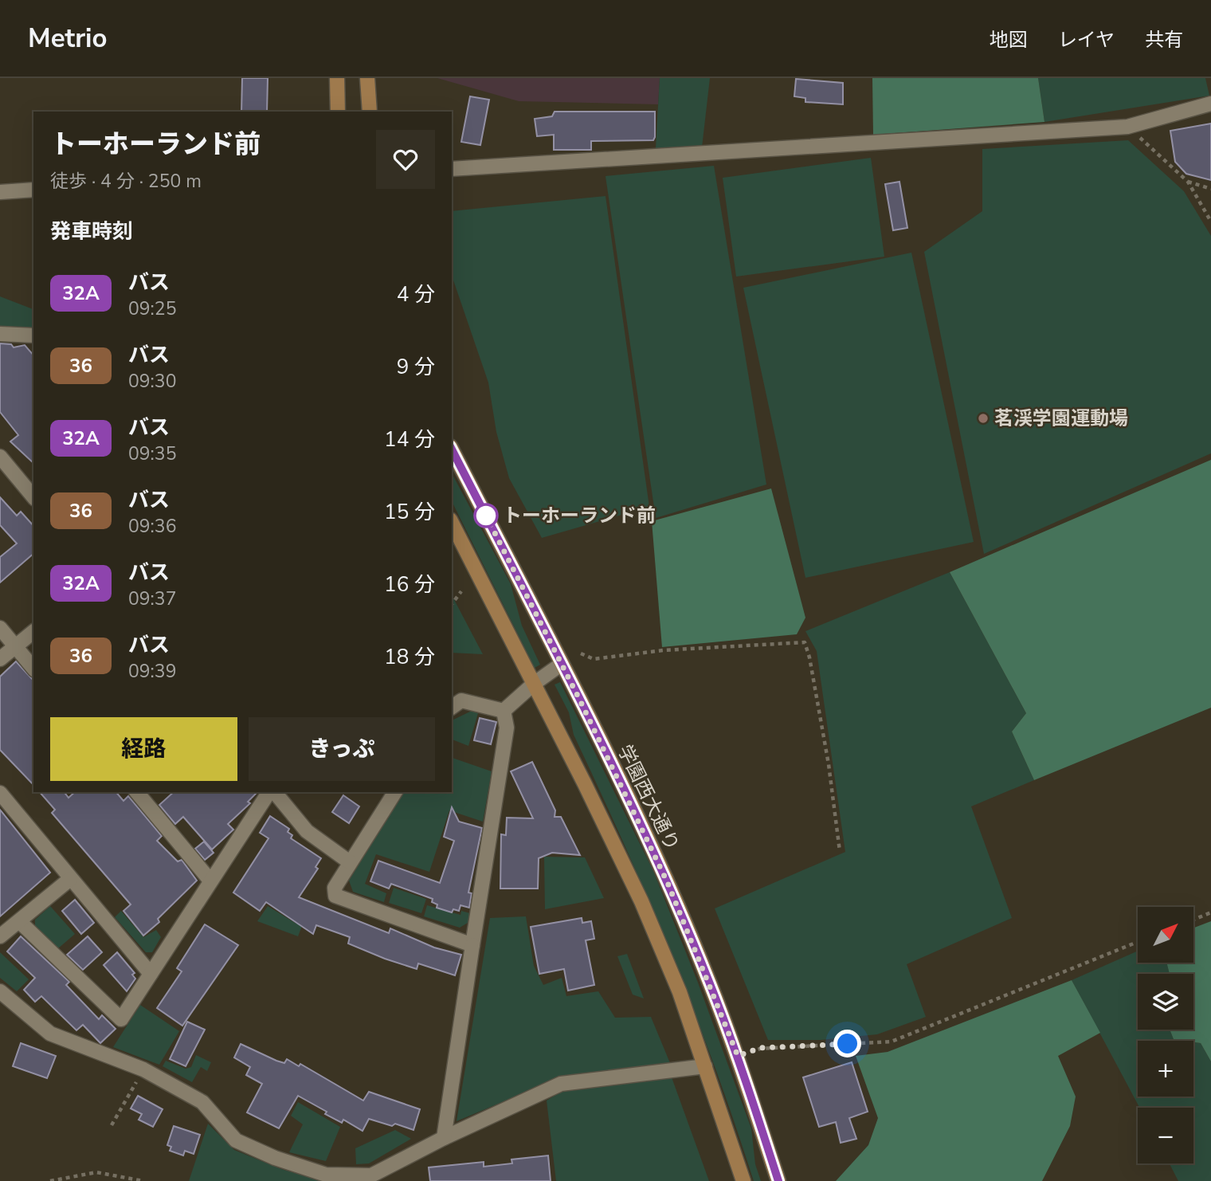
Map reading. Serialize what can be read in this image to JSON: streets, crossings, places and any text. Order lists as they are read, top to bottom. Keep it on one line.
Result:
{"streets":{"main road":["学園西大通り"]},"places":["茗渓学園運動場","トーホーランド前"],"lines":["bus line 32A"],"north":"top right","page":{"header":"Metrio","nav":["地図","レイヤ","共有"],"heading":[["トーホーランド前","徒歩 · 4 分 · 250 m"],"発車時刻"],"list":[{"mark":"32A","name":"バス","note":"09:25","value":"4 分"},{"mark":"36","name":"バス","note":"09:30","value":"9 分"},{"mark":"32A","name":"バス","note":"09:35","value":"14 分"},{"mark":"36","name":"バス","note":"09:36","value":"15 分"},{"mark":"32A","name":"バス","note":"09:37","value":"16 分"},{"mark":"36","name":"バス","note":"09:39","value":"18 分"}],"buttons":["経路","きっぷ"],"map_buttons":["+","−"]}}
